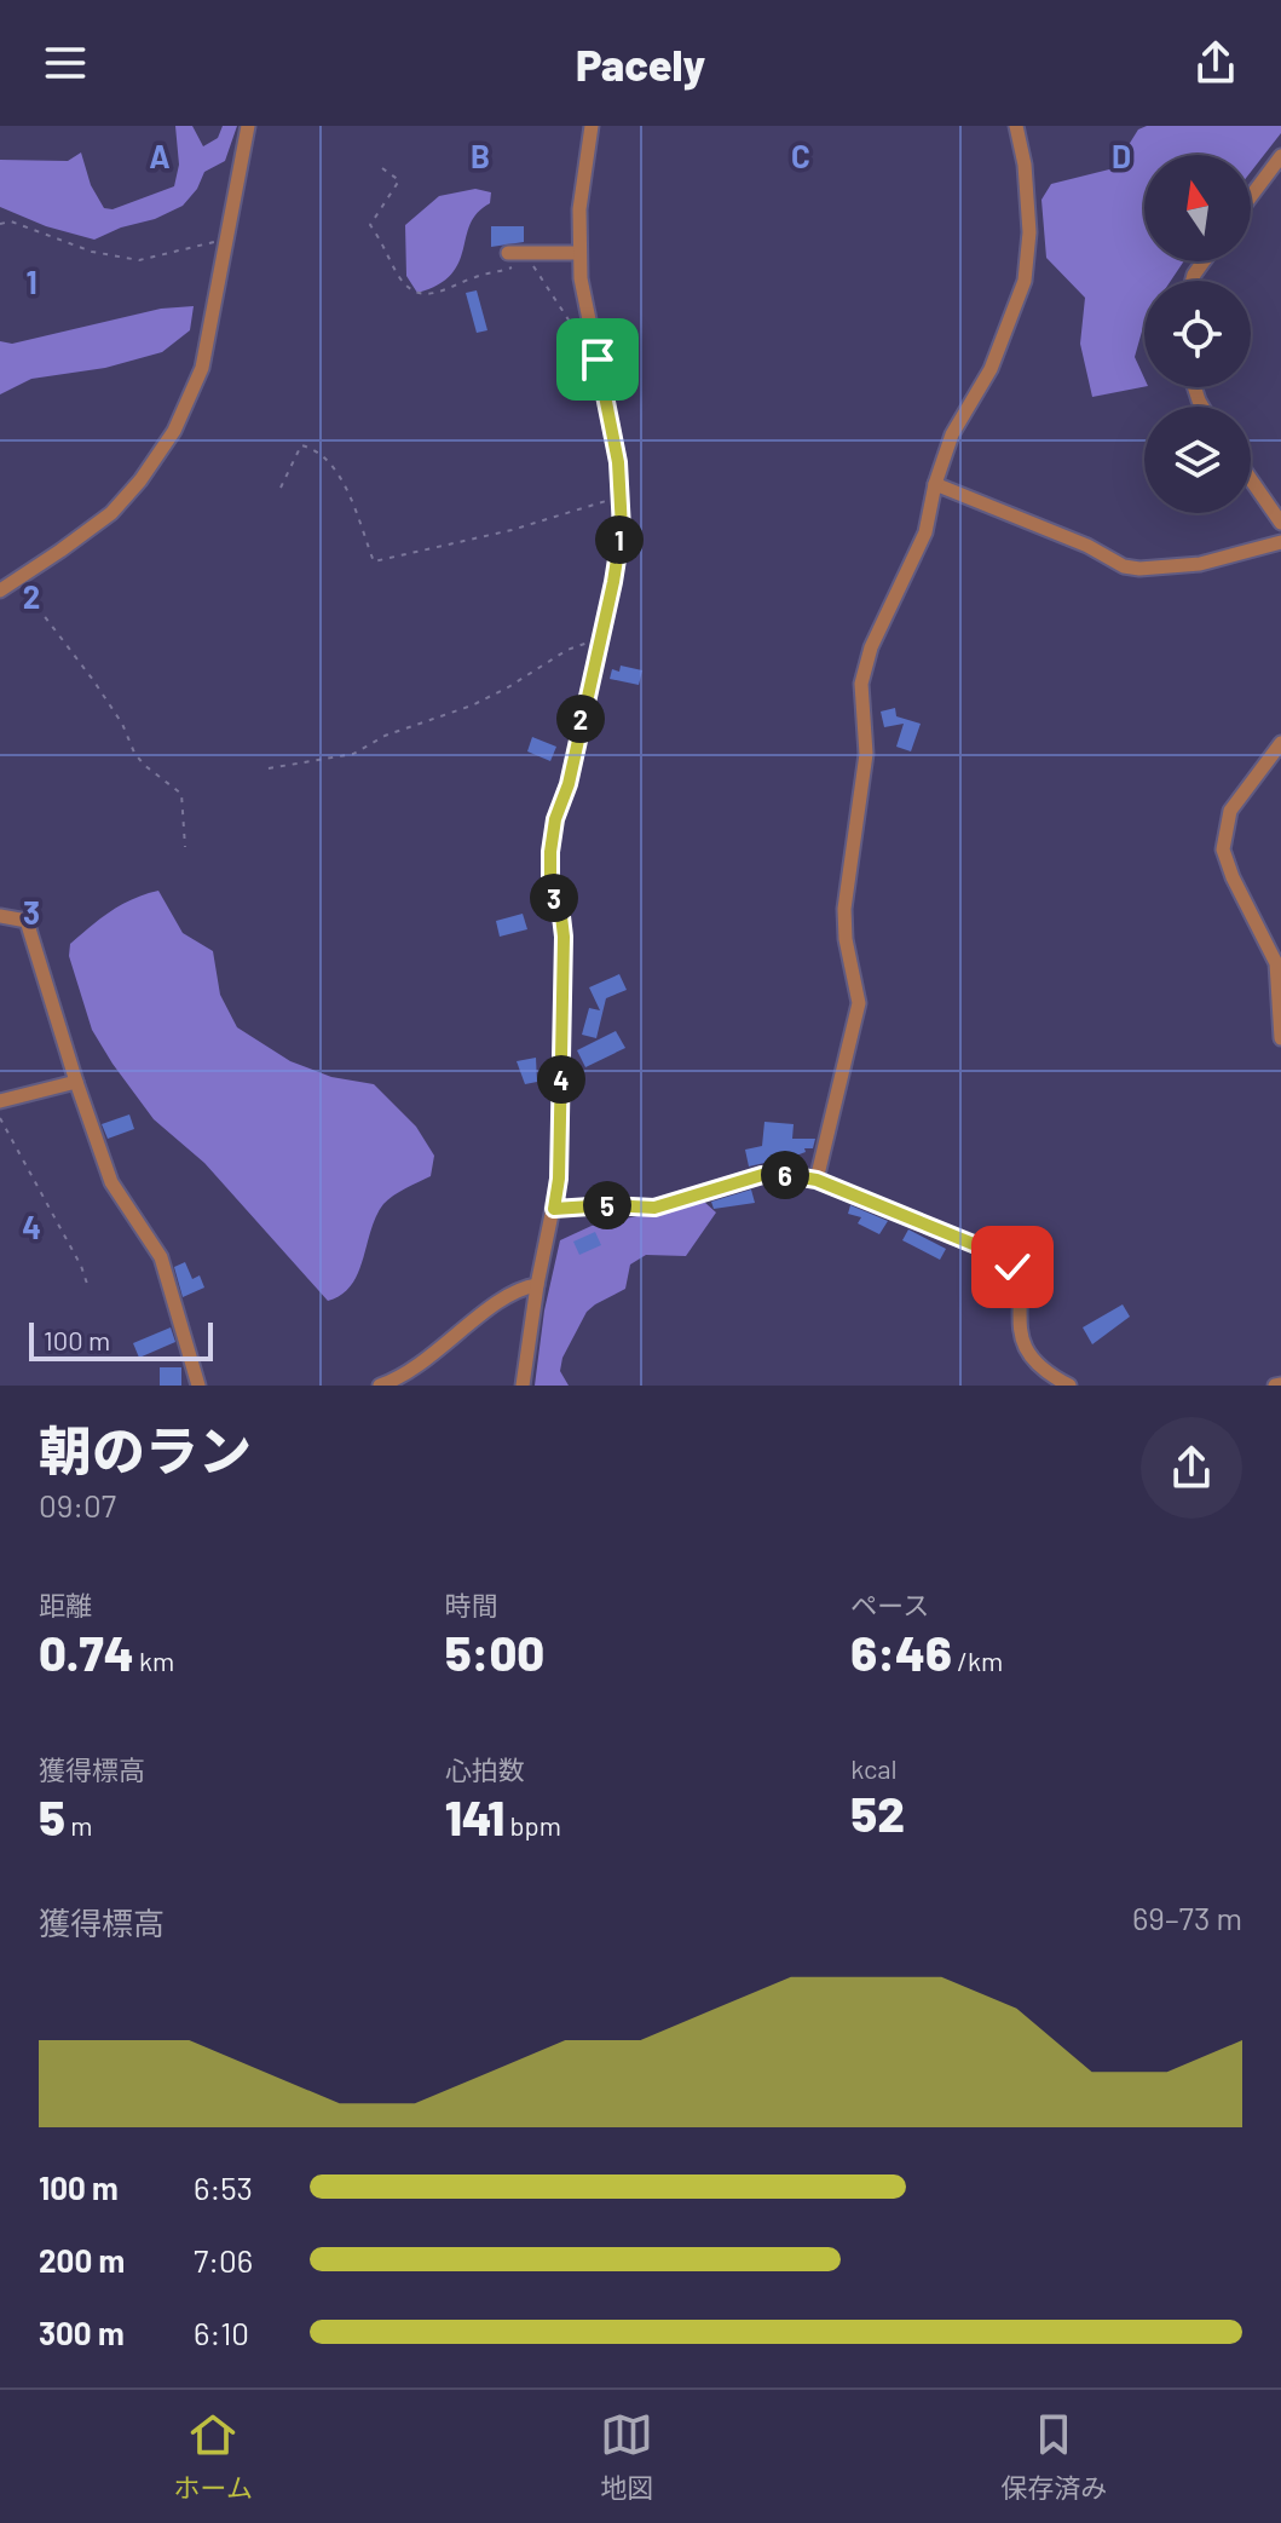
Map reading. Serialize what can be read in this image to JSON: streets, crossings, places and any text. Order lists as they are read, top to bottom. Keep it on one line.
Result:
{"scale_bar":"100 m","north":"top","page":{"header":"Pacely","pins":["1","2","3","4","6","5"],"scale":"100 m","heading":["朝のラン","09:07"],"stats":[["距離","0.74 km"],["時間","5:00"],["ペース","6:46 /km"],["獲得標高","5 m"],["心拍数","141 bpm"],["kcal","52"]],"chart":["獲得標高","69–73 m"],"list":[{"name":"100 m","note":"6:53"},{"name":"200 m","note":"7:06"},{"name":"300 m","note":"6:10"}],"tabs":["ホーム","地図","保存済み"]},"grid":{"columns":["A","B","C","D"],"rows":["1","2","3","4"]}}
